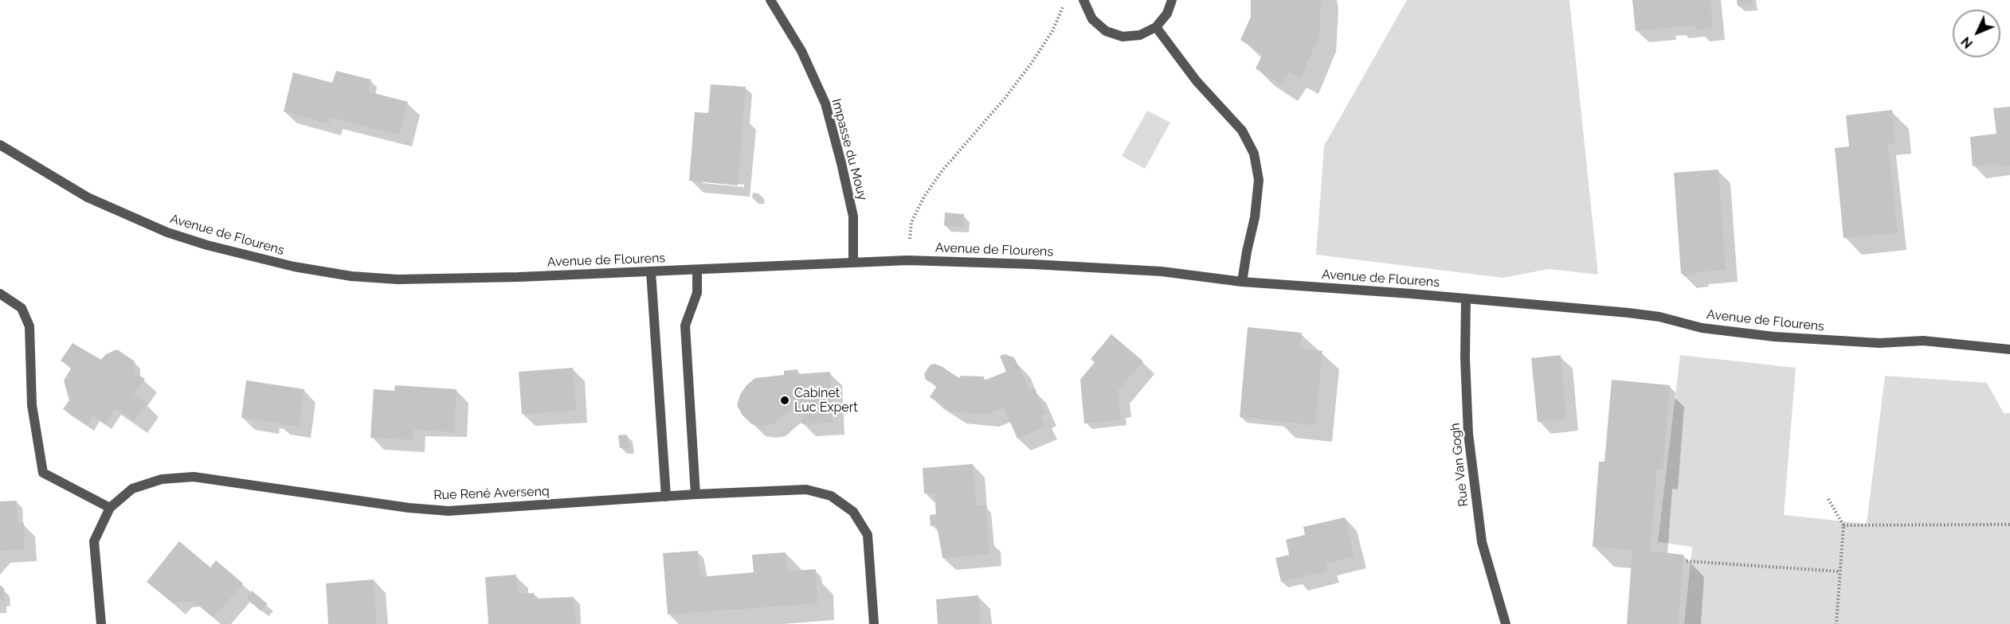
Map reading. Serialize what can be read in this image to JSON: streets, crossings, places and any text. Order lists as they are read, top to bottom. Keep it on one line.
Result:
{"streets":{"street":["Impasse du Mouy","Avenue de Flourens","Rue Van Gogh","Rue René Aversenq"]},"crossings":[["Impasse du Mouy","Avenue de Flourens"],["Avenue de Flourens","Rue Van Gogh"]],"places":["Cabinet Luc Expert"],"north":"bottom left"}
